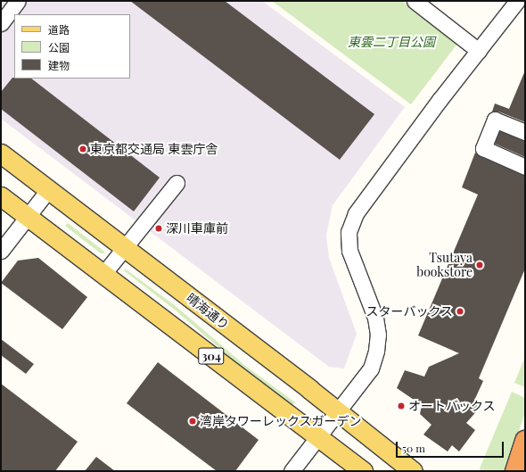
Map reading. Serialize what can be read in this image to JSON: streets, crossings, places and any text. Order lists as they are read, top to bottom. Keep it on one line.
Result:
{"streets":{"main road":["晴海通り","304"]},"parks":["東雲二丁目公園"],"places":["東京都交通局 東雲庁舎","深川車庫前","Tsutaya bookstore","スターバックス","オートバックス","湾岸タワーレックスガーデン"],"legend":["道路","公園","建物"],"scale_bar":"50 m"}
